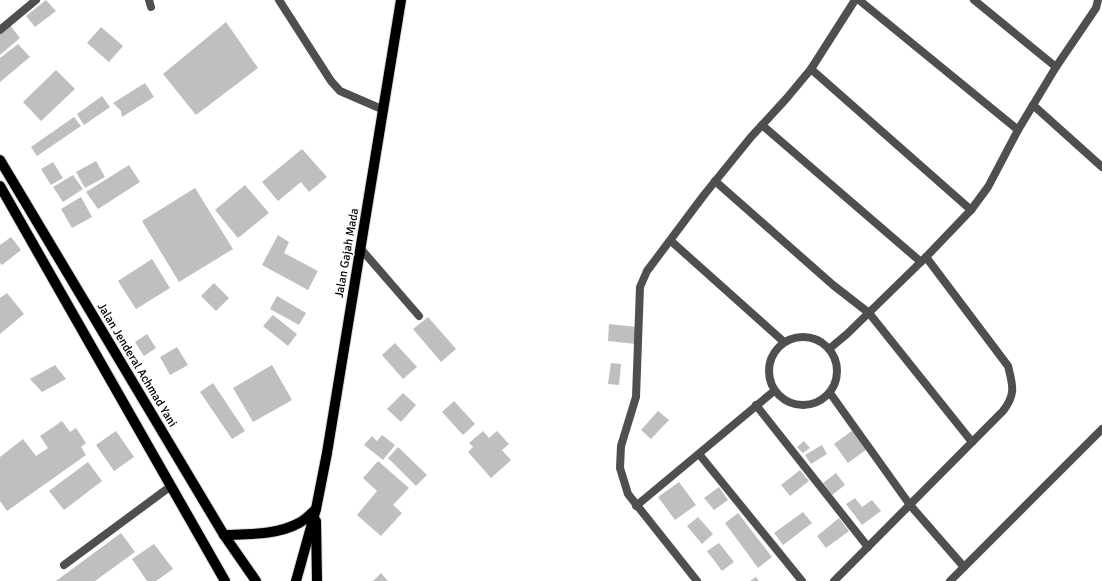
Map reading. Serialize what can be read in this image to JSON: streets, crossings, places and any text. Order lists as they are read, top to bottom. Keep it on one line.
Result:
{"streets":{"main road":["Jalan Gajah Mada","Jalan Jenderal Achmad Yani"]}}
